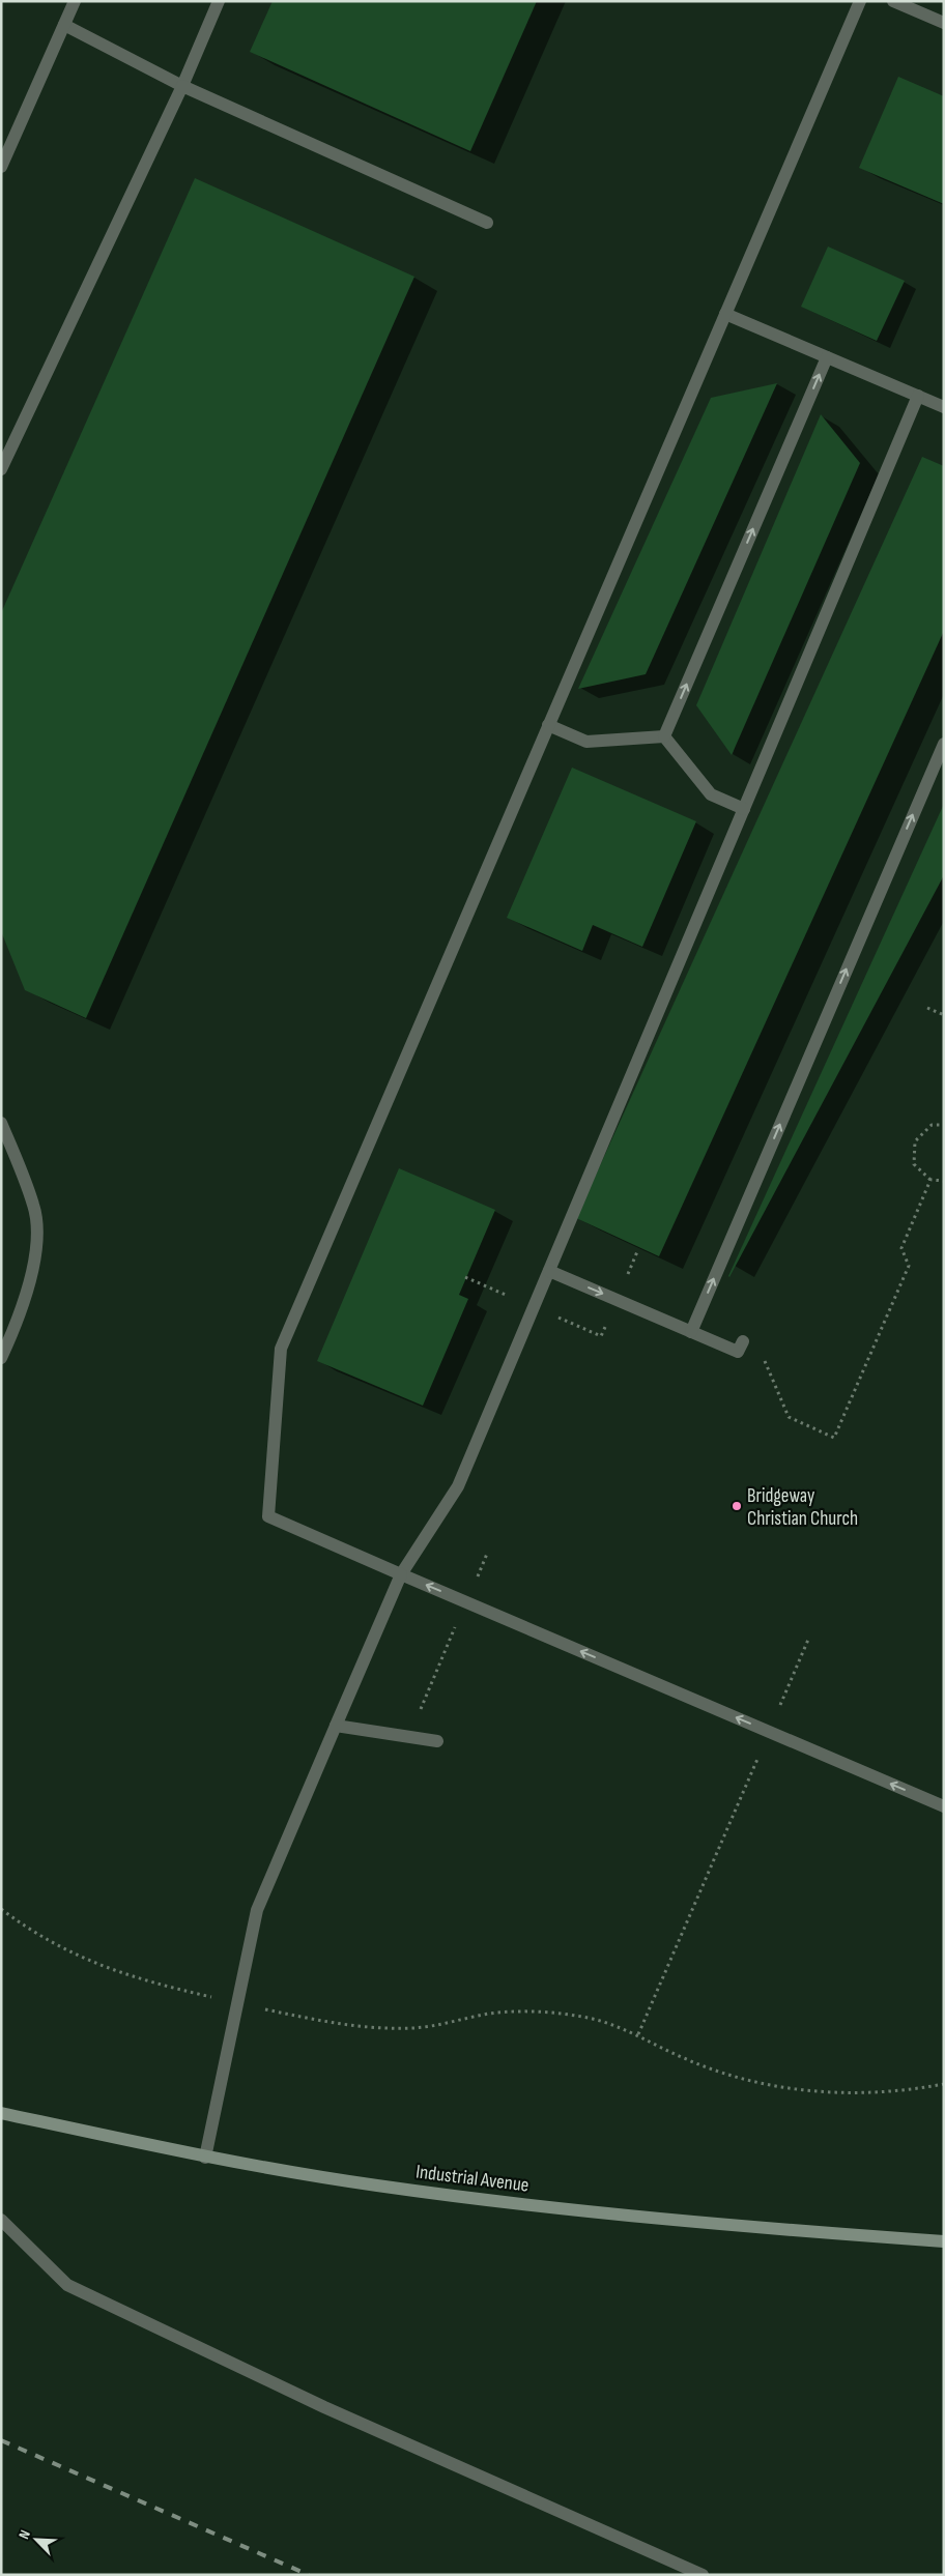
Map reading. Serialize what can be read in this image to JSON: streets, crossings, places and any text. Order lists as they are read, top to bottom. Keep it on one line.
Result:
{"streets":{"street":["Industrial Avenue"]},"places":["Bridgeway Christian Church"],"north":"top left"}
